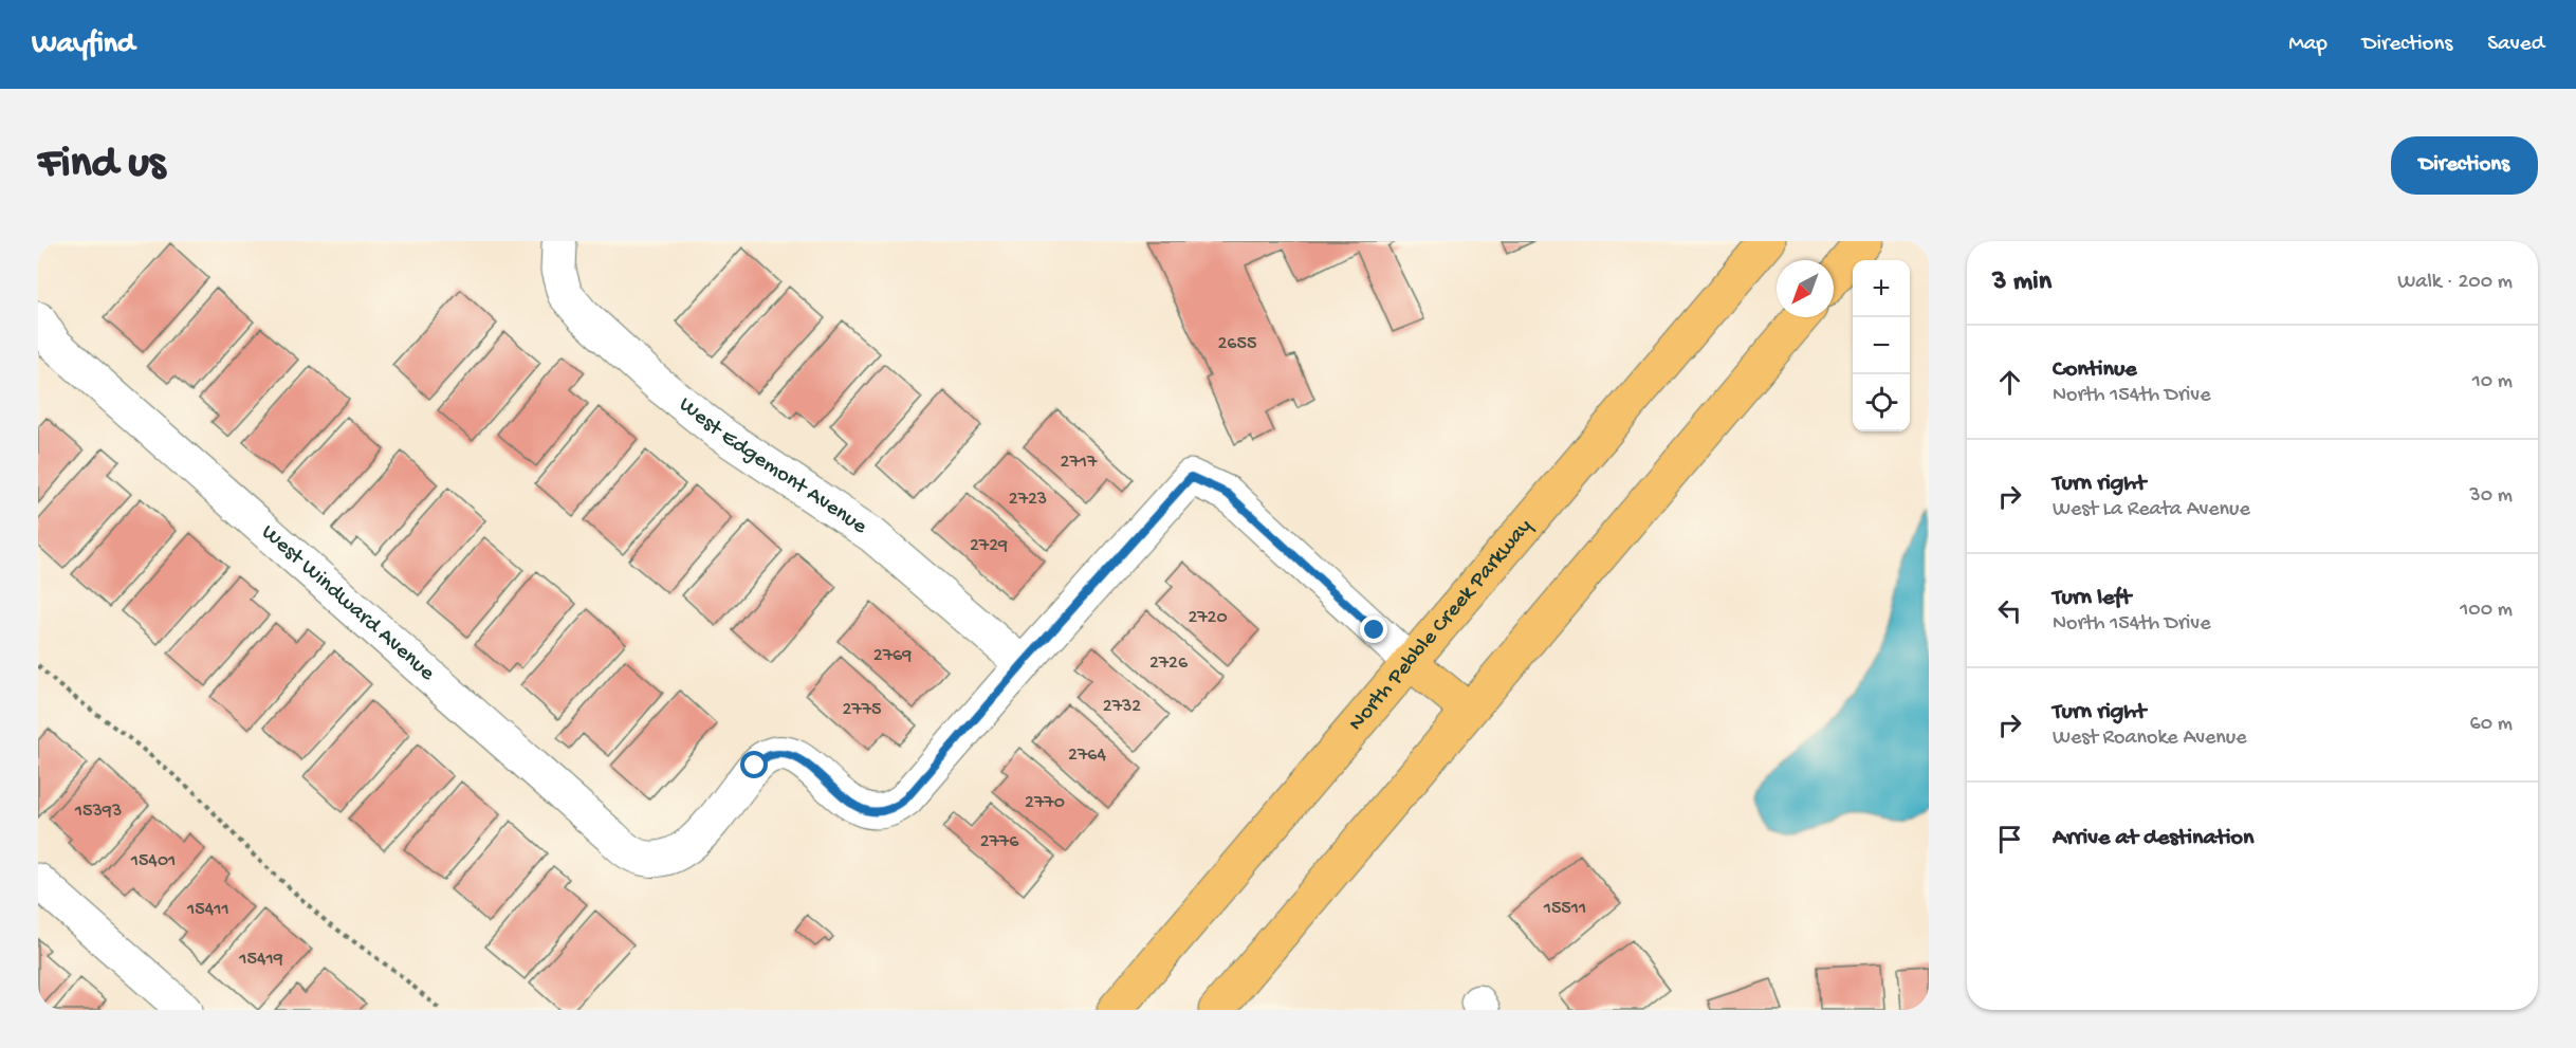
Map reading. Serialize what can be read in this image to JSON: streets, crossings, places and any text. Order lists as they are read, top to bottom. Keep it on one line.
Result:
{"streets":{"main road":["North Pebble Creek Parkway"],"street":["West Edgemont Avenue","West Windward Avenue"]},"crossings":[["West Edgemont Avenue","West Windward Avenue"]],"house_numbers":["2655","2717","2723","2729","2720","2769","2726","2732","2775","2764","2770","15393","2776","15401","15511","15411","15419"],"north":"bottom left","page":{"header":"Wayfind","nav":["Map","Directions","Saved"],"buttons":"Directions","title":"Find us","heading":["3 min","Walk · 200 m"],"map_buttons":["+","−"],"list":[["Continue","North 154th Drive","10 m"],["Turn right","West La Reata Avenue","30 m"],["Turn left","North 154th Drive","100 m"],["Turn right","West Roanoke Avenue","60 m"],"Arrive at destination"]}}
